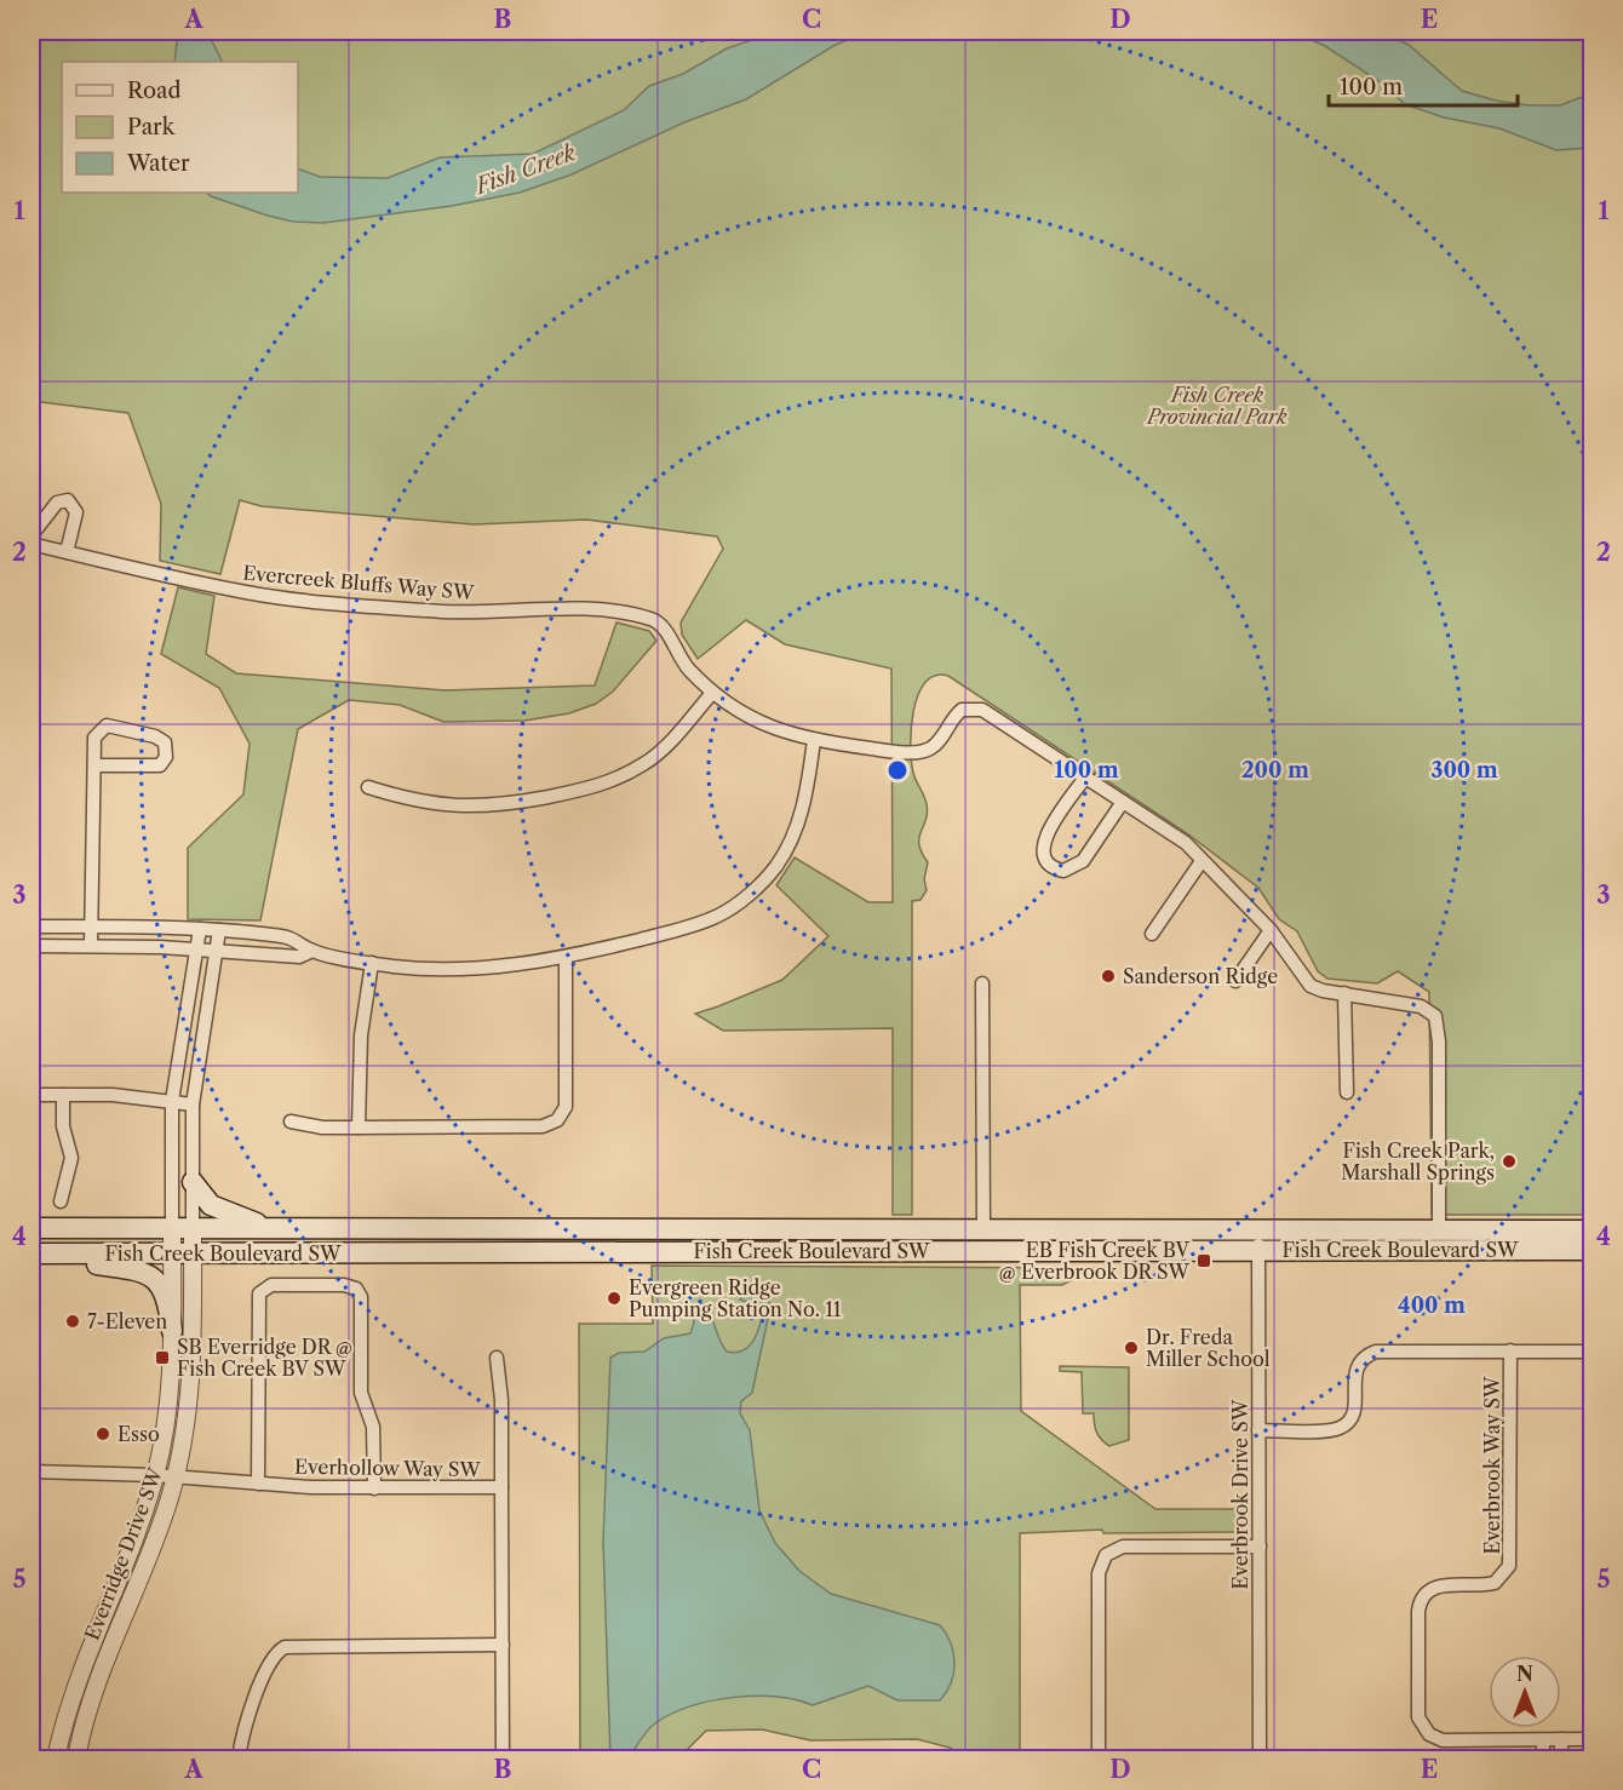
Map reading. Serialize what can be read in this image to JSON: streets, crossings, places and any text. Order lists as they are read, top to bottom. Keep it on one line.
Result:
{"streets":{"main road":["Fish Creek Boulevard SW"],"street":["Evercreek Bluffs Way SW","Everbrook Way SW","Everhollow Way SW","Everbrook Drive SW","Everridge Drive SW"]},"crossings":[["Fish Creek Boulevard SW","Everbrook Drive SW"],["Fish Creek Boulevard SW","Everridge Drive SW"],["Everbrook Way SW","Everbrook Drive SW"],["Everhollow Way SW","Everridge Drive SW"]],"water":["Fish Creek"],"parks":["Fish Creek Provincial Park"],"places":{"other":["Sanderson Ridge","Fish Creek Park, Marshall Springs","Evergreen Ridge Pumping Station No. 11","7-Eleven","Dr. Freda Miller School","Esso"],"transit":["EB Fish Creek BV @ Everbrook DR SW","SB Everridge DR @ Fish Creek BV SW"]},"legend":["Road","Park","Water"],"scale_bar":"100 m","north":"top","grid":{"columns":["A","B","C","D","E"],"rows":["1","2","3","4","5"]},"rings":["100 m","200 m","300 m","400 m"]}
